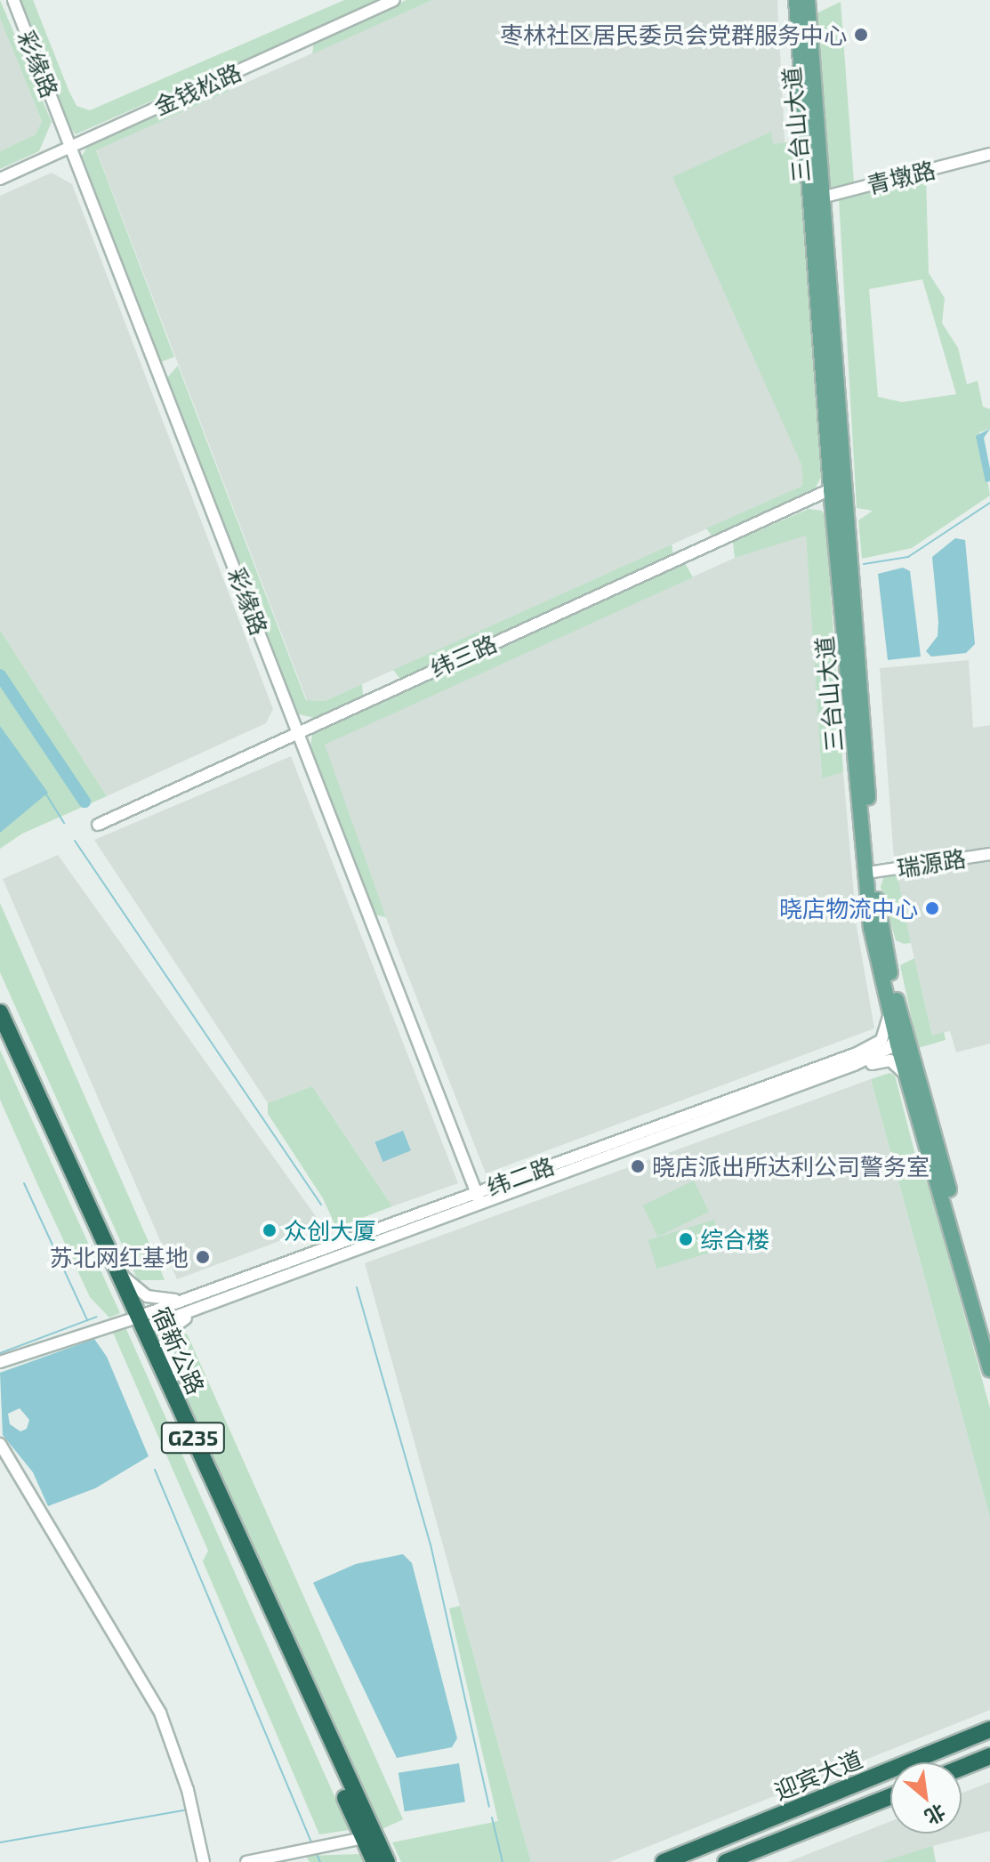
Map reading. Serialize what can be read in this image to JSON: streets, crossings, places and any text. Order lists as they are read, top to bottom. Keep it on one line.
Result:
{"streets":{"highway":["宿新公路","G235","迎宾大道"],"main road":["三台山大道"],"street":["彩缘路","金钱松路","青墩路","纬三路","瑞源路","纬二路"]},"crossings":[["彩缘路","金钱松路"],["彩缘路","纬三路"],["彩缘路","纬二路"],["三台山大道","青墩路"],["三台山大道","纬三路"],["三台山大道","瑞源路"],["三台山大道","纬二路"],["纬二路","宿新公路"]],"places":["枣林社区居民委员会党群服务中心","晓店物流中心","晓店派出所达利公司警务室","众创大厦","综合楼","苏北网红基地"],"north":"bottom right"}
